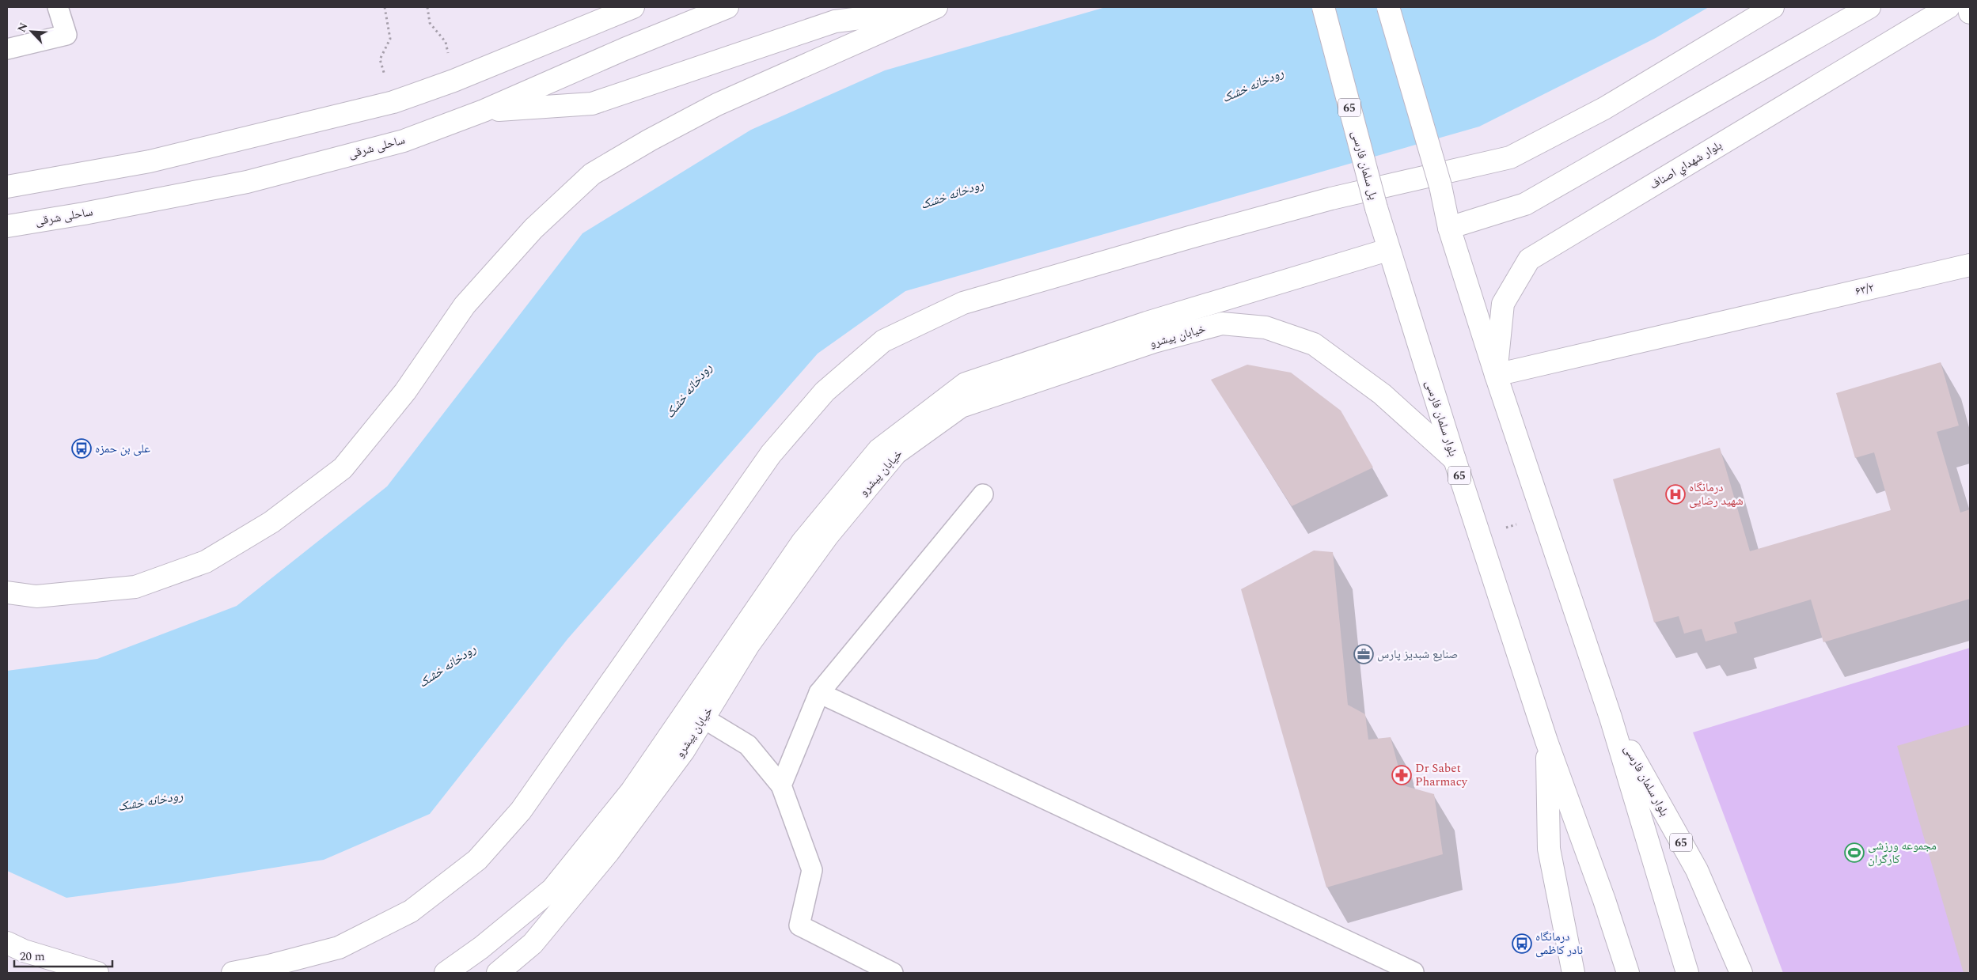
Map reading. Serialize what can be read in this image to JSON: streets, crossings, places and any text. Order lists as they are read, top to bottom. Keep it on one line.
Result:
{"streets":{"main road":["65","ساحلی شرقی","پل سلمان فارسی","بلوار شهداي اصناف","۶۳/۲","خیابان پیشرو","بلوار سلمان فارسی"]},"crossings":[["پل سلمان فارسی","بلوار سلمان فارسی"],["بلوار شهداي اصناف","۶۳/۲"],["بلوار شهداي اصناف","بلوار سلمان فارسی"],["۶۳/۲","بلوار سلمان فارسی"],["خیابان پیشرو","بلوار سلمان فارسی"]],"water":["رودخانه خشک"],"places":{"bus stop":["علی بن حمزه","درمانگاه نادر کاظمی"],"hospital":["درمانگاه شهید رضایی"],"office":["صنایع شبدیز پارس"],"pharmacy":["Dr Sabet Pharmacy"],"sports":["مجموعه ورزشی کارگران"]},"scale_bar":"20 m","north":"top left"}
